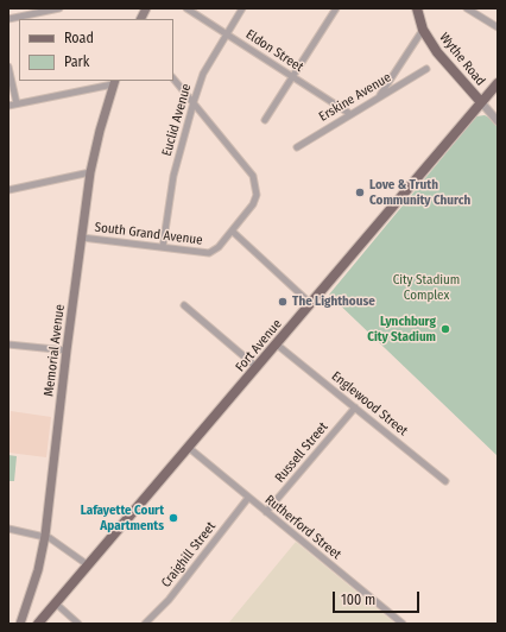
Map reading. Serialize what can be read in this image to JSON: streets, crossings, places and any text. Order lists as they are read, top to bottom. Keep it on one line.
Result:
{"streets":{"main road":["Wythe Road","Fort Avenue","Memorial Avenue"],"street":["Eldon Street","Erskine Avenue","Euclid Avenue","South Grand Avenue","Englewood Street","Russell Street","Rutherford Street","Craighill Street"]},"crossings":[["Eldon Street","Erskine Avenue"],["Eldon Street","Euclid Avenue"],["Wythe Road","Fort Avenue"],["Euclid Avenue","South Grand Avenue"],["South Grand Avenue","Memorial Avenue"],["Fort Avenue","Englewood Street"],["Fort Avenue","Rutherford Street"],["Englewood Street","Russell Street"],["Russell Street","Rutherford Street"],["Rutherford Street","Craighill Street"]],"parks":["City Stadium Complex"],"places":["Love & Truth Community Church","The Lighthouse","Lynchburg City Stadium","Lafayette Court Apartments"],"legend":["Road","Park"],"scale_bar":"100 m"}
